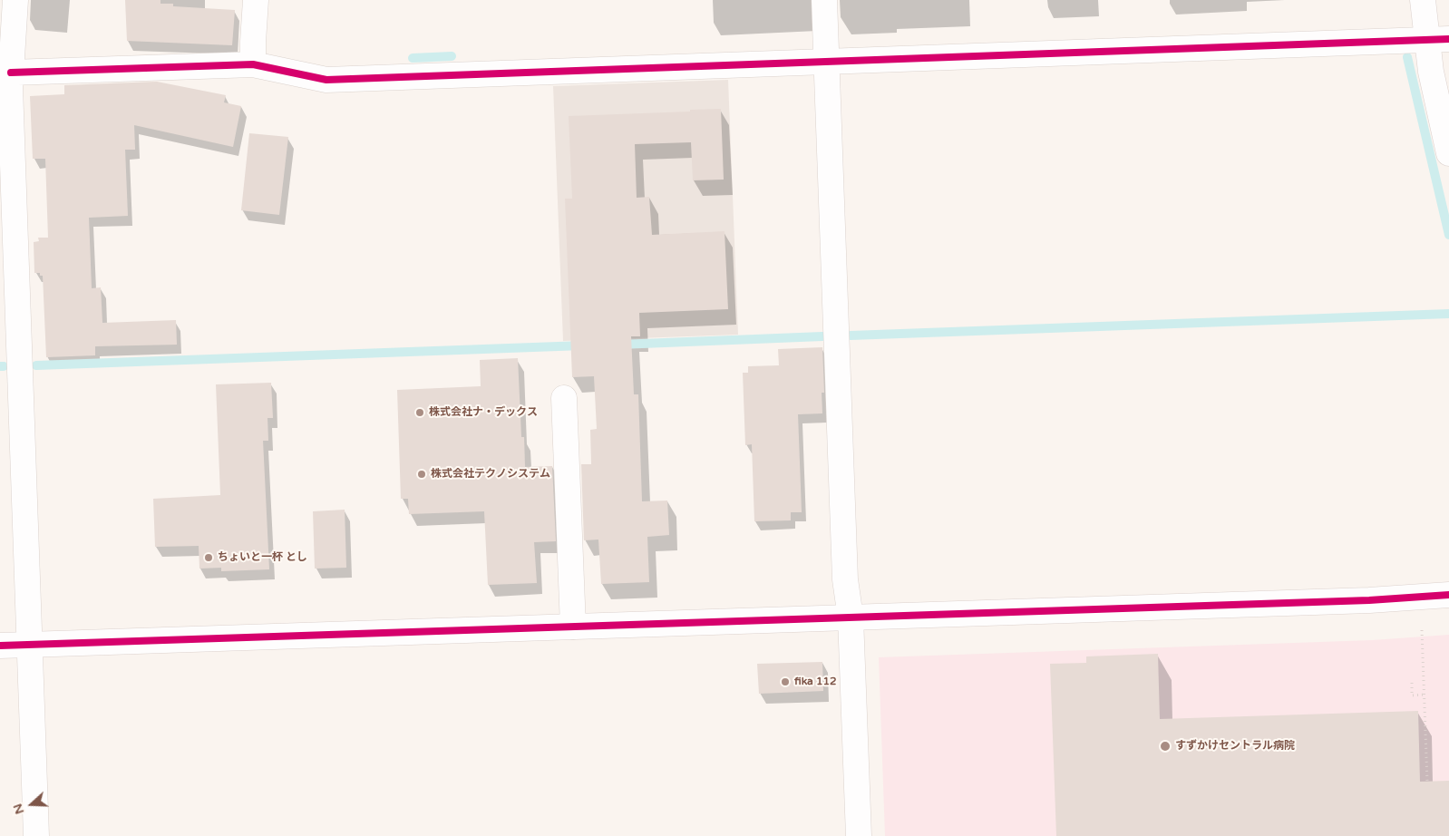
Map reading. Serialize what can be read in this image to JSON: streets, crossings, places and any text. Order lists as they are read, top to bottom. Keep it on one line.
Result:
{"places":["株式会社ナ・デックス","株式会社テクノシステム","ちょいと一杯 とし","fika 112","すずかけセントラル病院"],"north":"left"}
